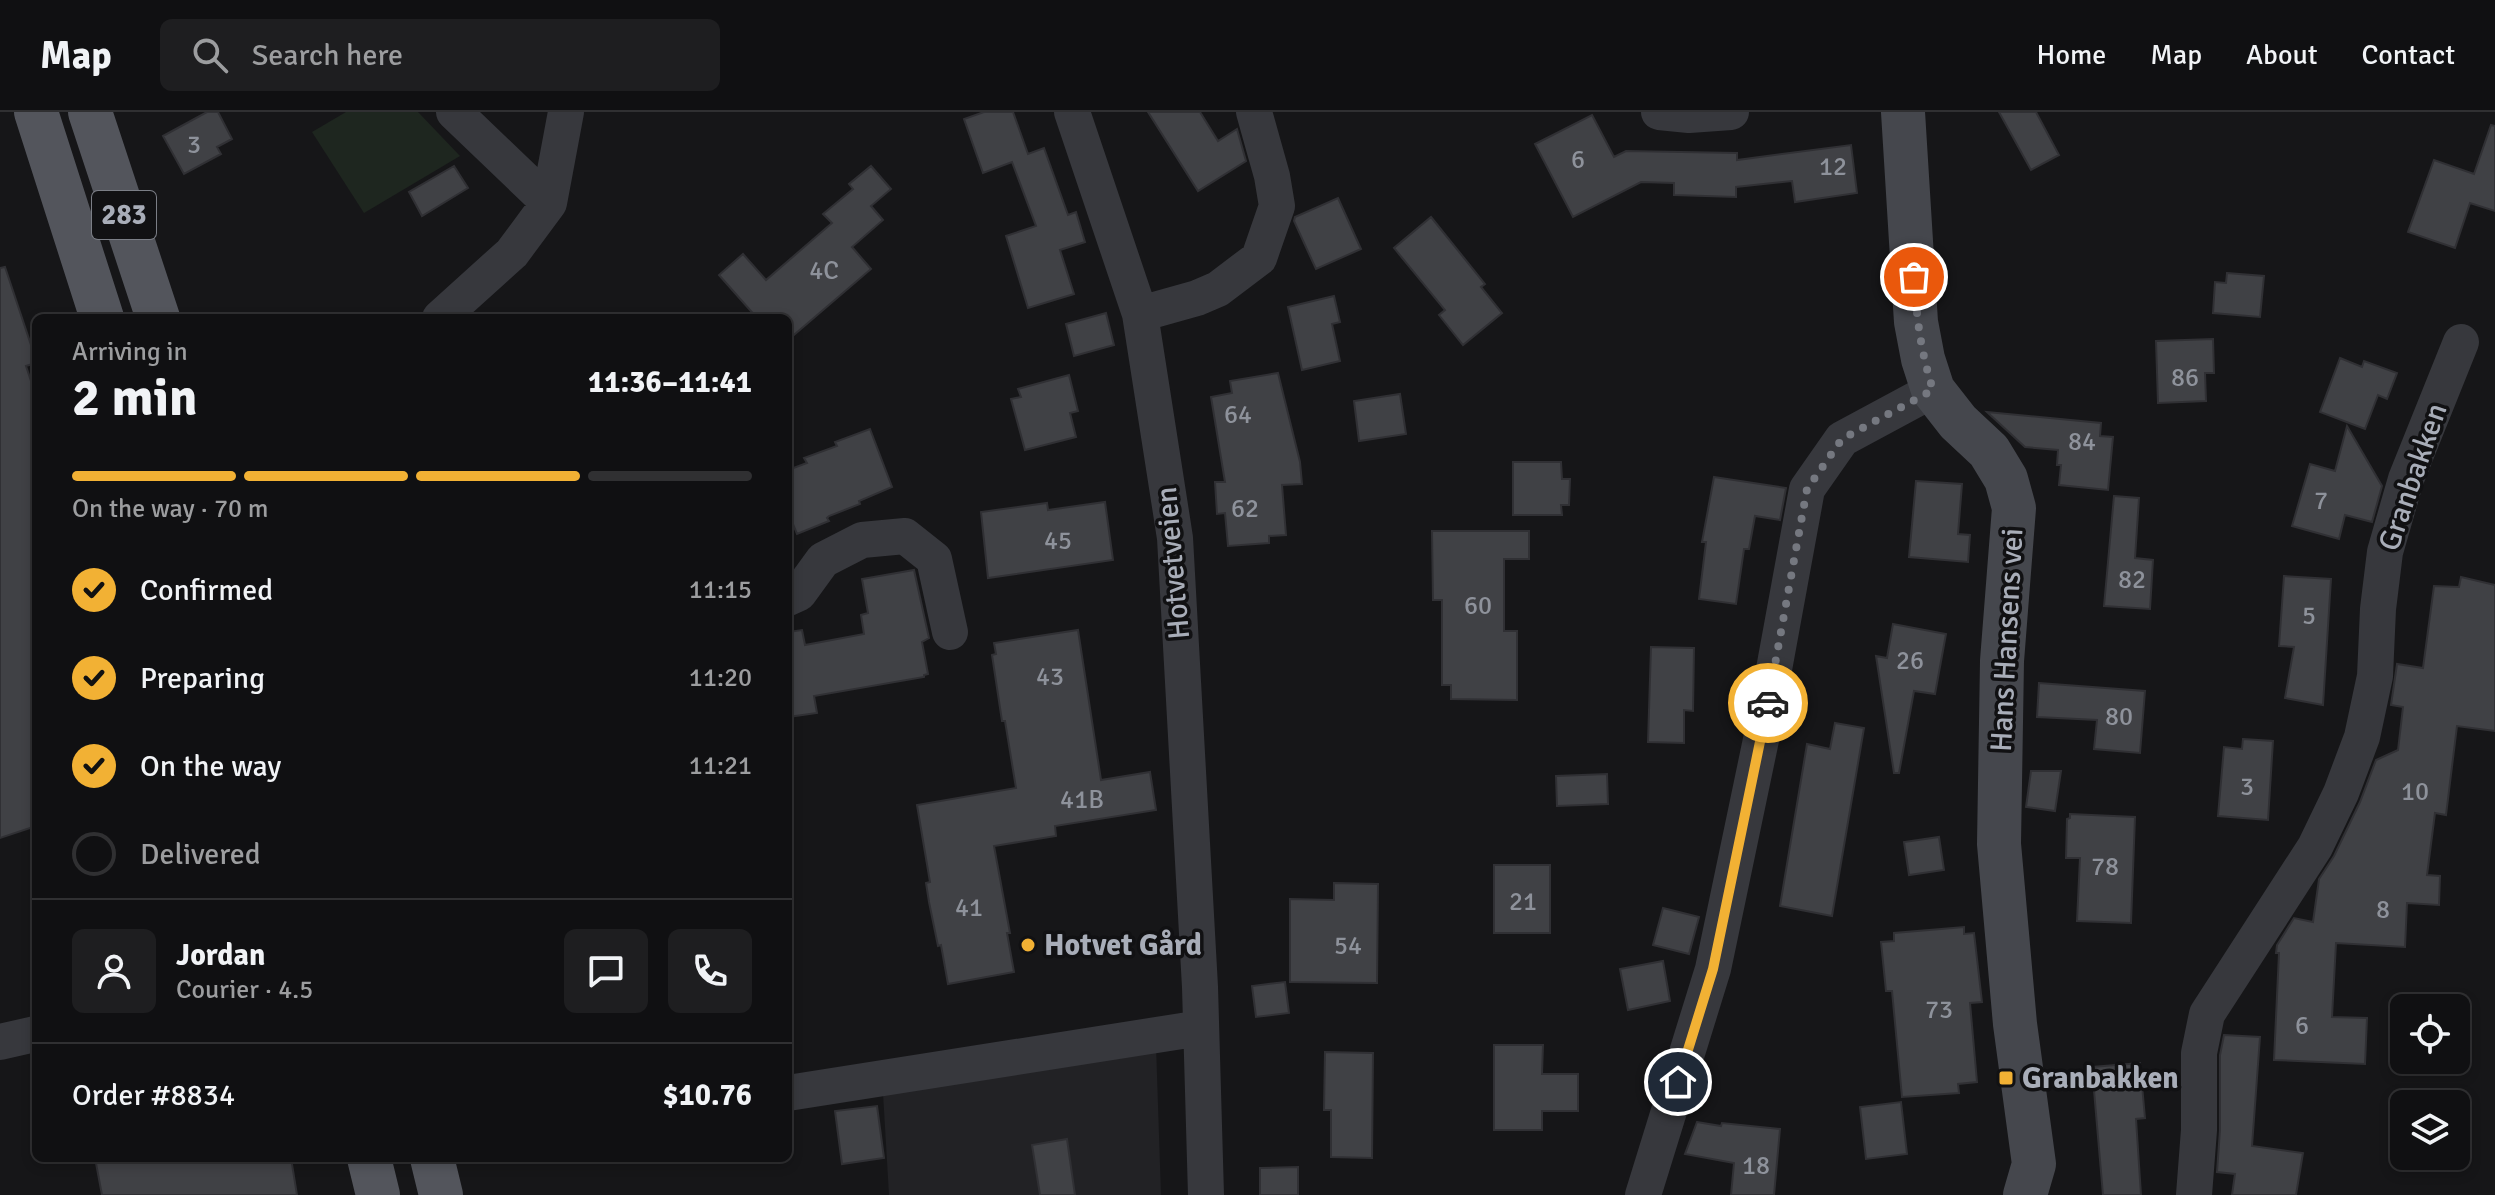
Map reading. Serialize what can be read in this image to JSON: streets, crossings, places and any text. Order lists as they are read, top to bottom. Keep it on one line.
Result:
{"streets":{"main road":["283","Hans Hansens vei"],"street":["Granbakken","Hotvetveien"]},"places":{"other":["Hotvet Gård"],"transit":["Granbakken"]},"house_numbers":["3","6","12","4C","86","64","84","7","62","45","82","60","5","26","43","80","3","10","41B","78","21","41","8","54","73","6","18"],"page":{"header":"Map","search":"Search here","nav":["Home","Map","About","Contact"],"heading":["2 min","Arriving in","11:36–11:41"],"panel":["Jordan","Courier · 4.5","Order #8834","$10.76"],"bar":"On the way · 70 m","list":[["Confirmed","11:15"],["Preparing","11:20"],["On the way","11:21"],"Delivered"]}}
